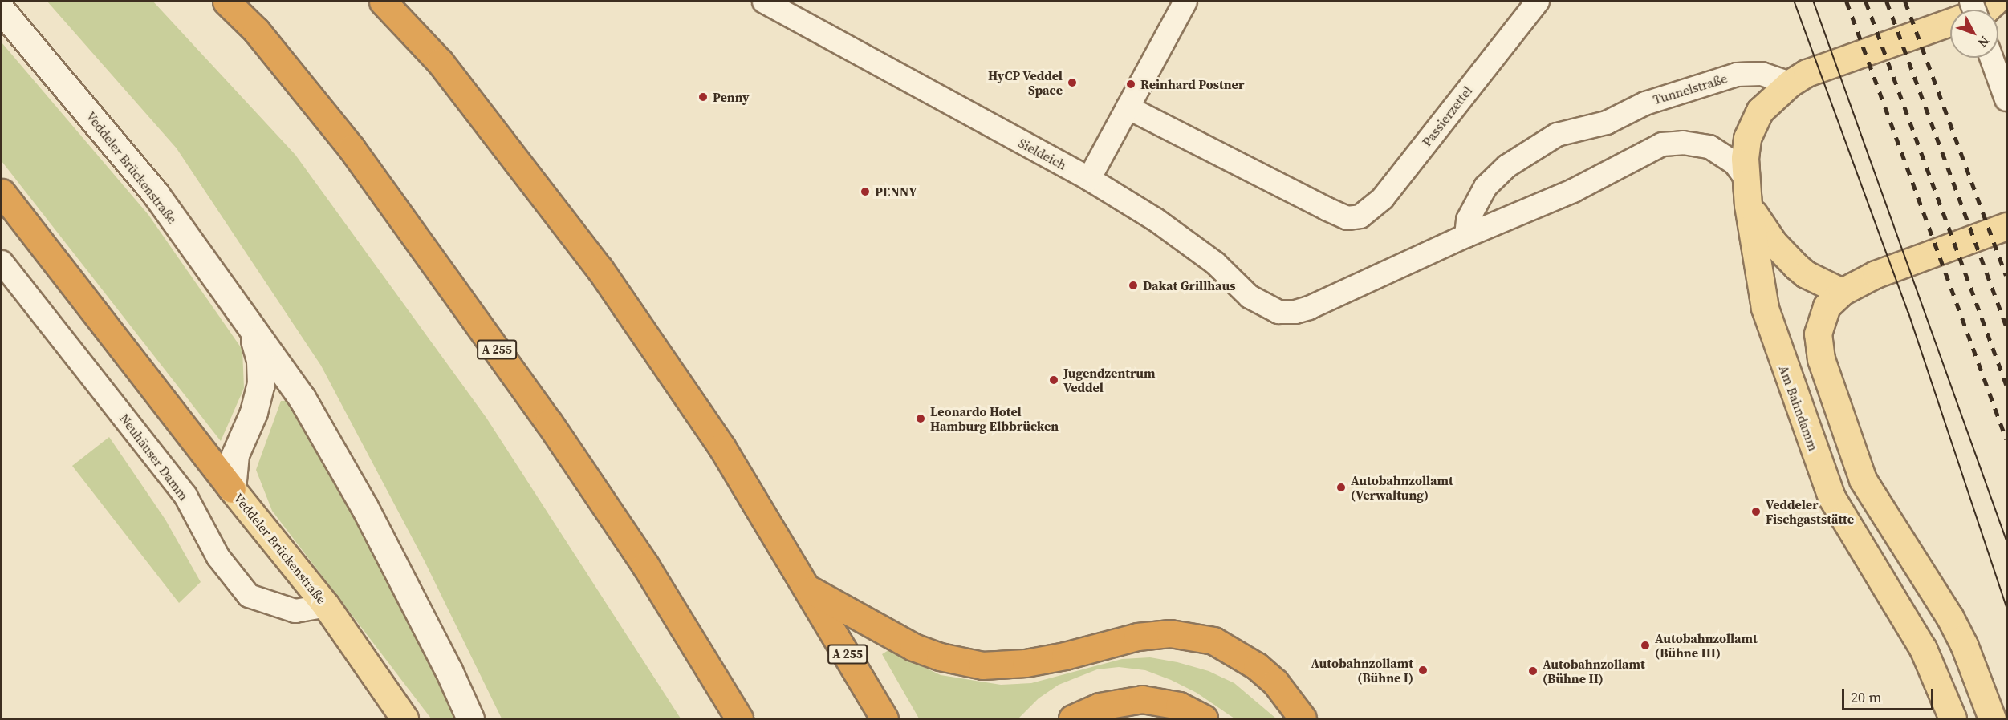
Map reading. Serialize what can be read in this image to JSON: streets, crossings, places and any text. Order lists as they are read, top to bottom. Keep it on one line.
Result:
{"streets":{"highway":["A 255"],"main road":["Veddeler Brückenstraße","Am Bahndamm"],"street":["Tunnelstraße","Passierzettel","Sieldeich","Neuhäuser Damm"]},"crossings":[["Tunnelstraße","Sieldeich"],["Tunnelstraße","Am Bahndamm"],["Veddeler Brückenstraße","Neuhäuser Damm"]],"places":["HyCP Veddel Space","Reinhard Postner","Penny","PENNY","Dakat Grillhaus","Jugendzentrum Veddel","Leonardo Hotel Hamburg Elbbrücken","Autobahnzollamt (Verwaltung)","Veddeler Fischgaststätte","Autobahnzollamt (Bühne III)","Autobahnzollamt (Bühne I)","Autobahnzollamt (Bühne II)"],"scale_bar":"20 m","north":"bottom right"}
